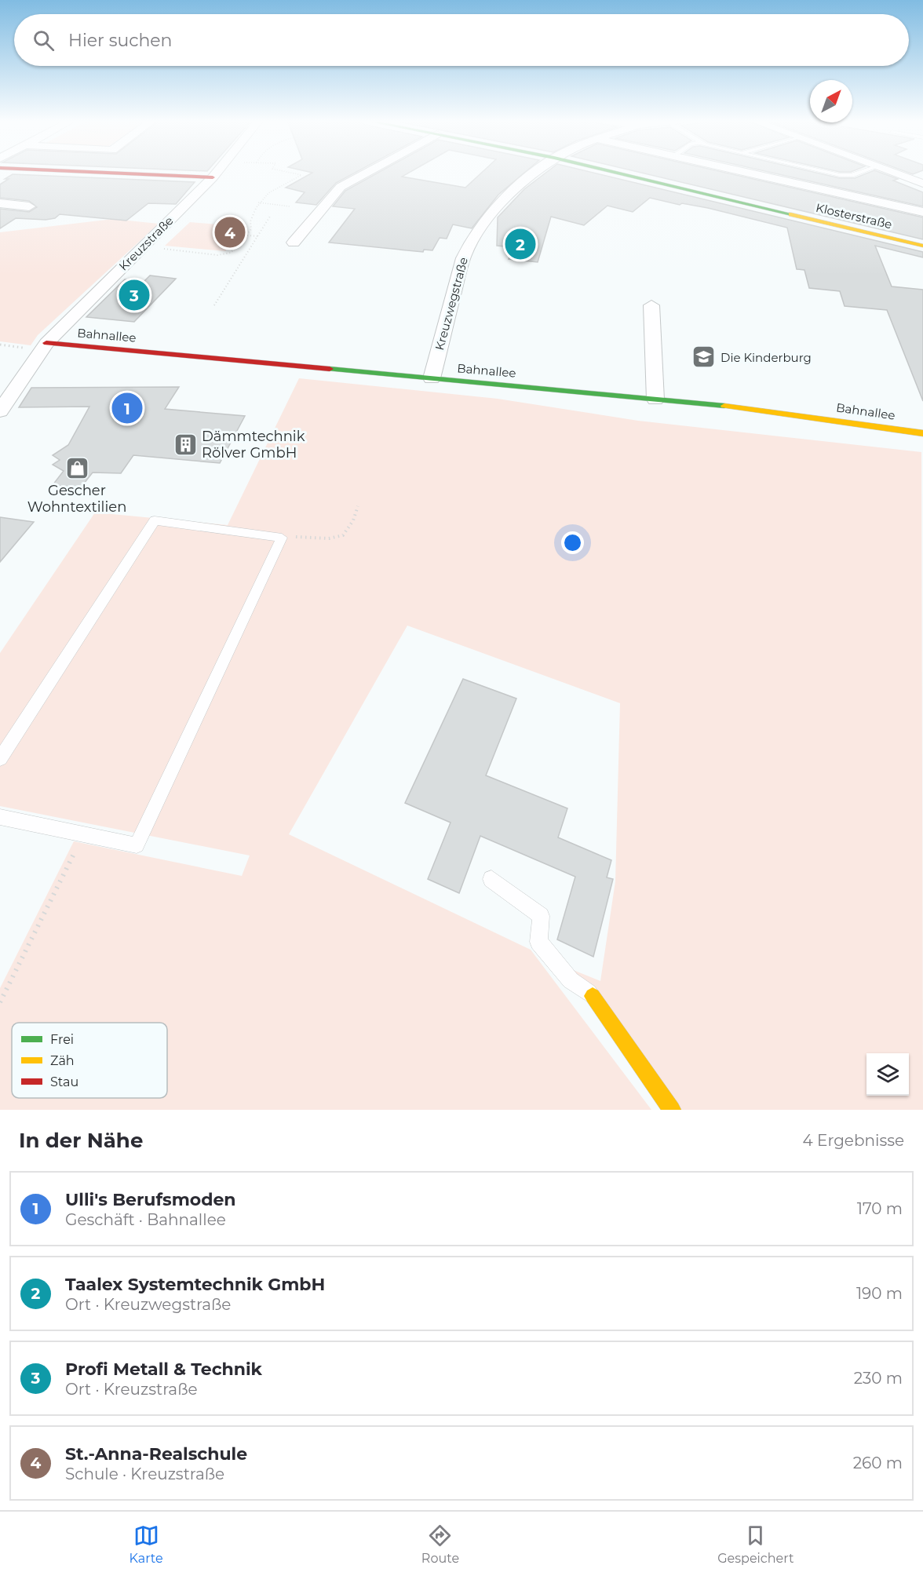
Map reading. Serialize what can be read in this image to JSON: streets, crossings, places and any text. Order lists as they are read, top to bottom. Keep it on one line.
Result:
{"streets":{"street":["Klosterstraße","Kreuzstraße","Kreuzwegstraße","Bahnallee"]},"crossings":[["Kreuzstraße","Bahnallee"],["Kreuzwegstraße","Bahnallee"]],"places":{"school or university":["Die Kinderburg"],"building":["Dämmtechnik Rölver GmbH"],"shop":["Gescher Wohntextilien"]},"legend":["Frei","Zäh","Stau"],"north":"top right","page":{"search":"Hier suchen","pins":["4","2","3","1"],"heading":["In der Nähe","4 Ergebnisse"],"list":[{"mark":"1","name":"Ulli's Berufsmoden","note":"Geschäft · Bahnallee","value":"170 m"},{"mark":"2","name":"Taalex Systemtechnik GmbH","note":"Ort · Kreuzwegstraße","value":"190 m"},{"mark":"3","name":"Profi Metall & Technik","note":"Ort · Kreuzstraße","value":"230 m"},{"mark":"4","name":"St.-Anna-Realschule","note":"Schule · Kreuzstraße","value":"260 m"}],"nav":["Karte","Route","Gespeichert"]}}
